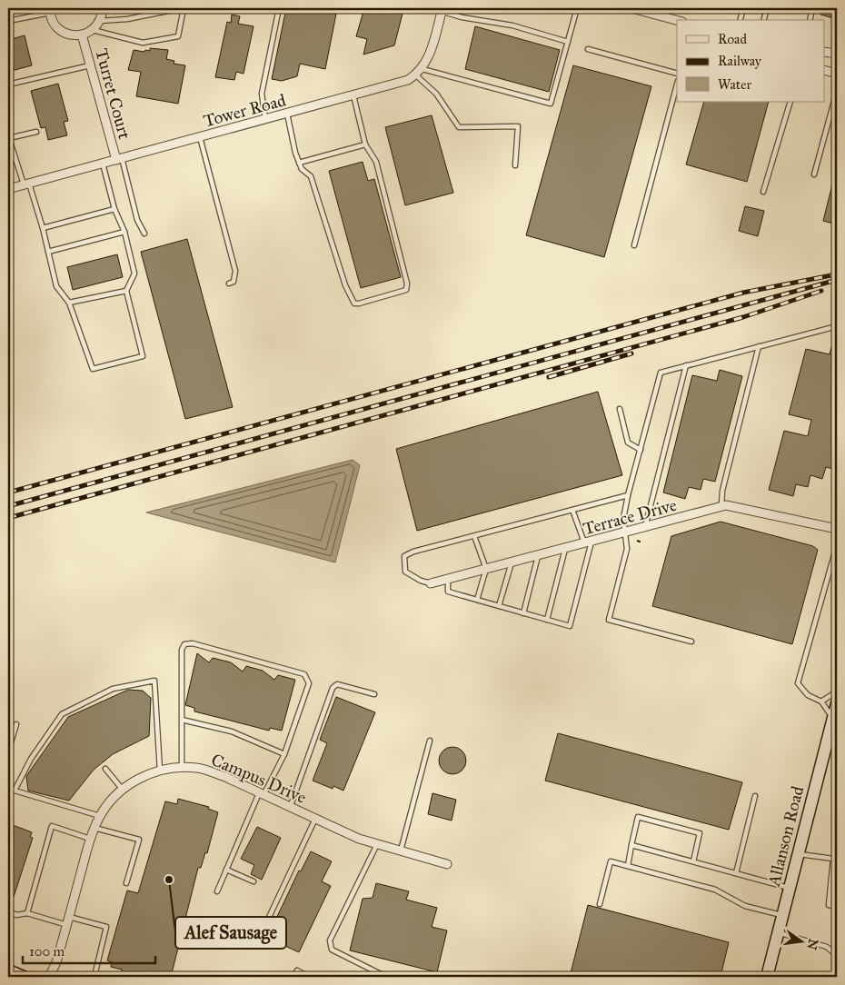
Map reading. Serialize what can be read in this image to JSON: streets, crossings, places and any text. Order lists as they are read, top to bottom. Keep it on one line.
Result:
{"streets":{"street":["Turret Court","Tower Road","Terrace Drive","Campus Drive","Allanson Road"]},"crossings":[["Turret Court","Tower Road"]],"places":["Alef Sausage"],"legend":["Road","Railway","Water"],"scale_bar":"100 m","north":"right"}
